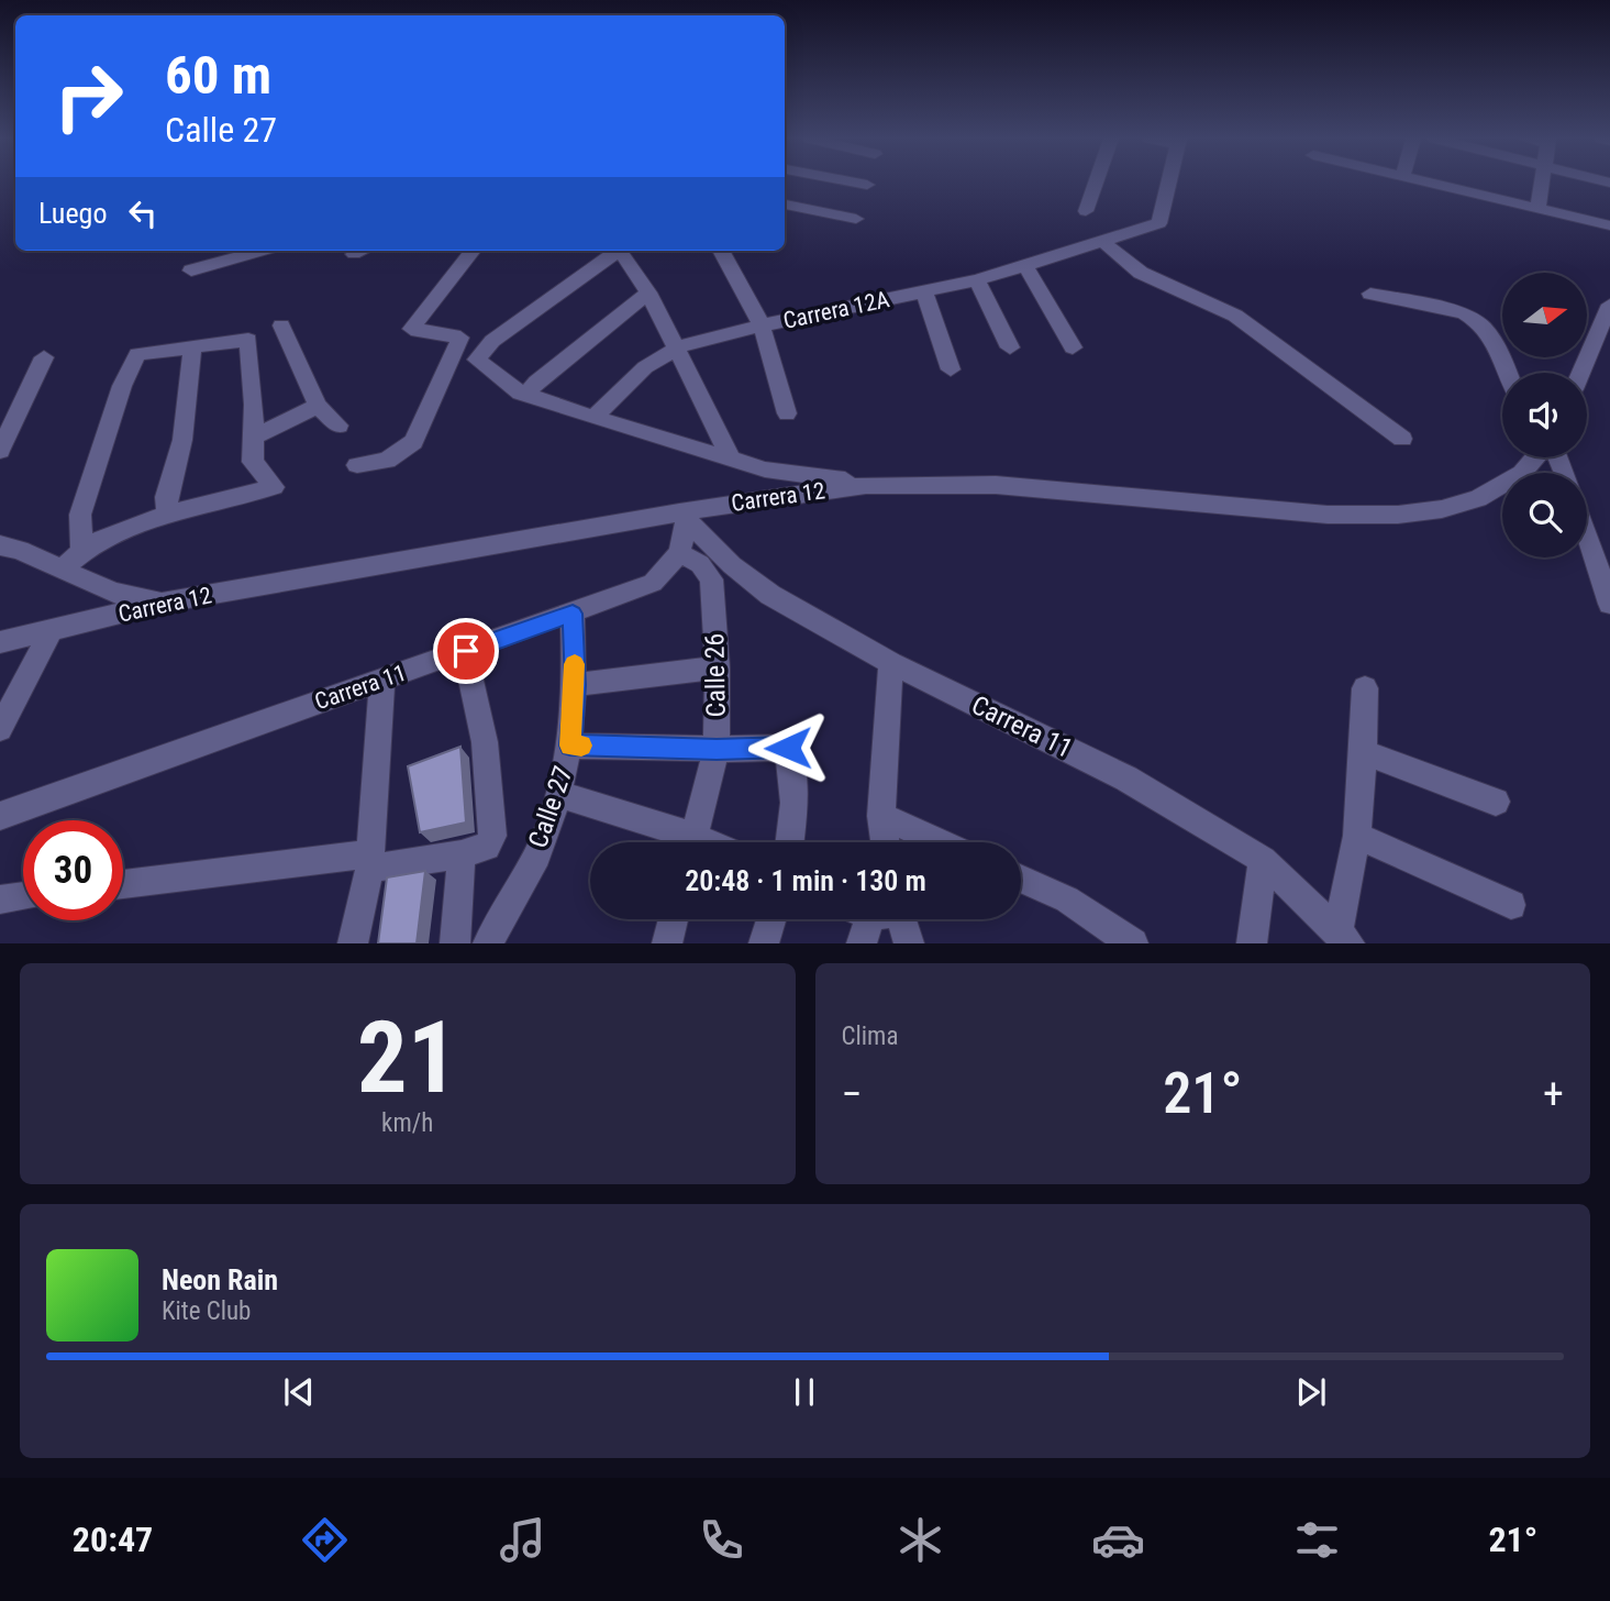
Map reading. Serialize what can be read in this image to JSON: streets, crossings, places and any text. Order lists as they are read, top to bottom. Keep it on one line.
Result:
{"streets":{"street":["Carrera 12A","Carrera 12","Calle 26","Carrera 11","Calle 27"]},"crossings":[["Carrera 12","Carrera 11"],["Calle 26","Carrera 11"],["Carrera 11","Calle 27"]],"north":"right","page":{"turn":["60 m","Calle 27"],"then":"Luego","limit":"30","trip":"20:48 · 1 min · 130 m","tile":[["21","km/h"],"Clima"],"heat":["−","21°","+"],"song":["Neon Rain","Kite Club"],"tabs":["20:47","21°"]}}
